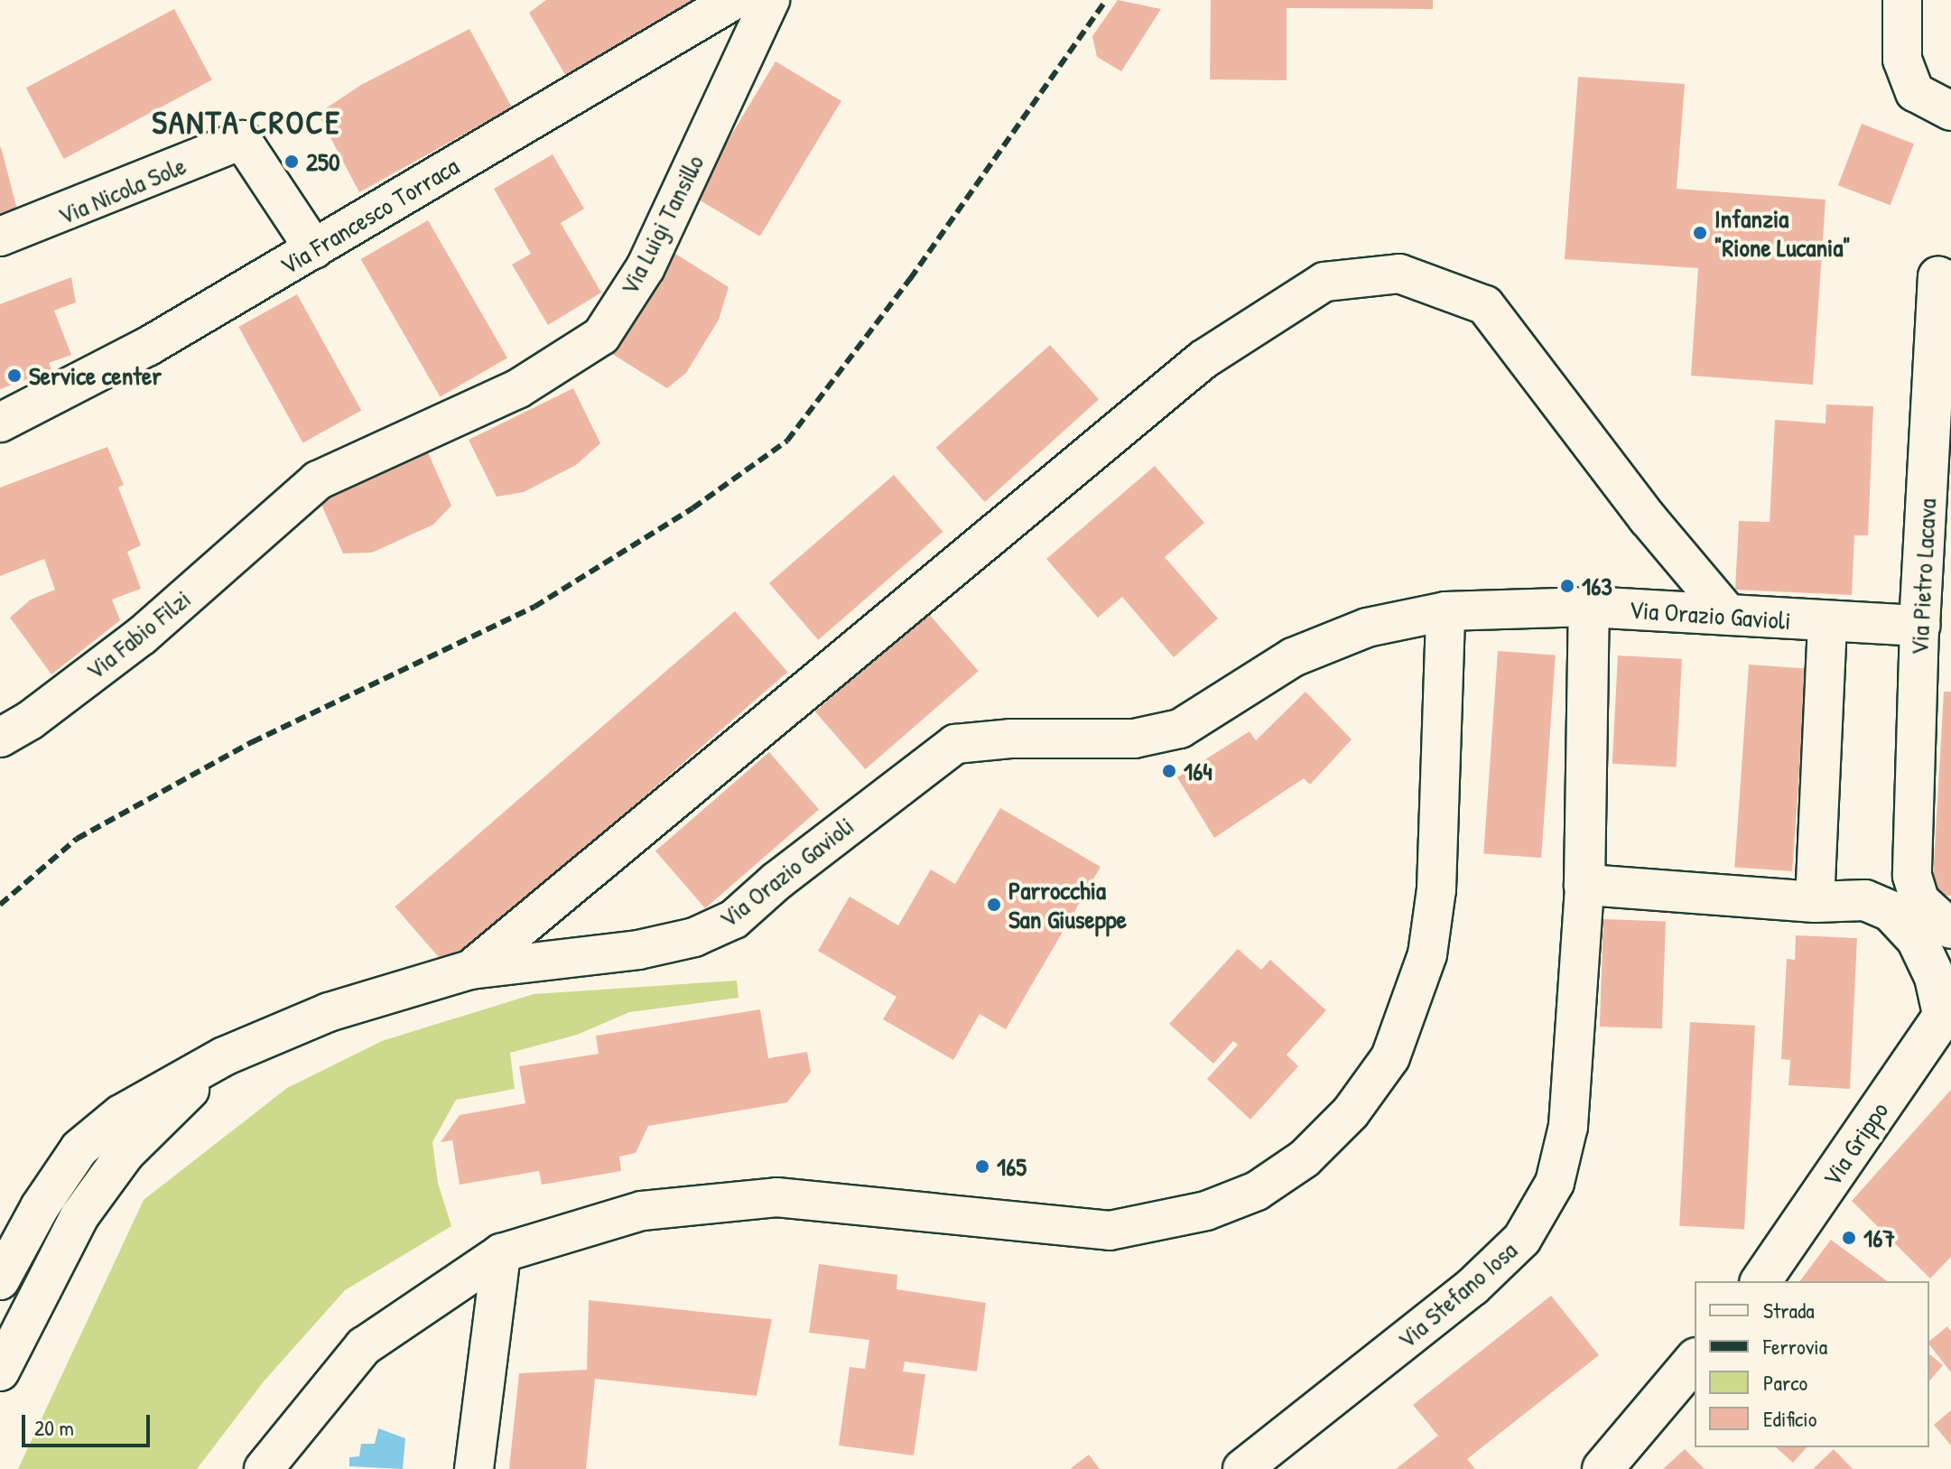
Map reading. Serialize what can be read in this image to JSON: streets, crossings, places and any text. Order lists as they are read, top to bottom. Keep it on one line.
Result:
{"streets":{"street":["Via Nicola Sole","Via Francesco Torraca","Via Luigi Tansillo","Via Pietro Lacava","Via Orazio Gavioli","Via Fabio Filzi","Via Grippo","Via Stefano Iosa"]},"crossings":[["Via Nicola Sole","Via Francesco Torraca"],["Via Luigi Tansillo","Via Fabio Filzi"],["Via Pietro Lacava","Via Orazio Gavioli"]],"districts":["SANTA CROCE"],"places":["250","Infanzia \"Rione Lucania\"","Service center","163","164","Parrocchia San Giuseppe","165","167"],"legend":["Strada","Ferrovia","Parco","Edificio"],"scale_bar":"20 m"}
